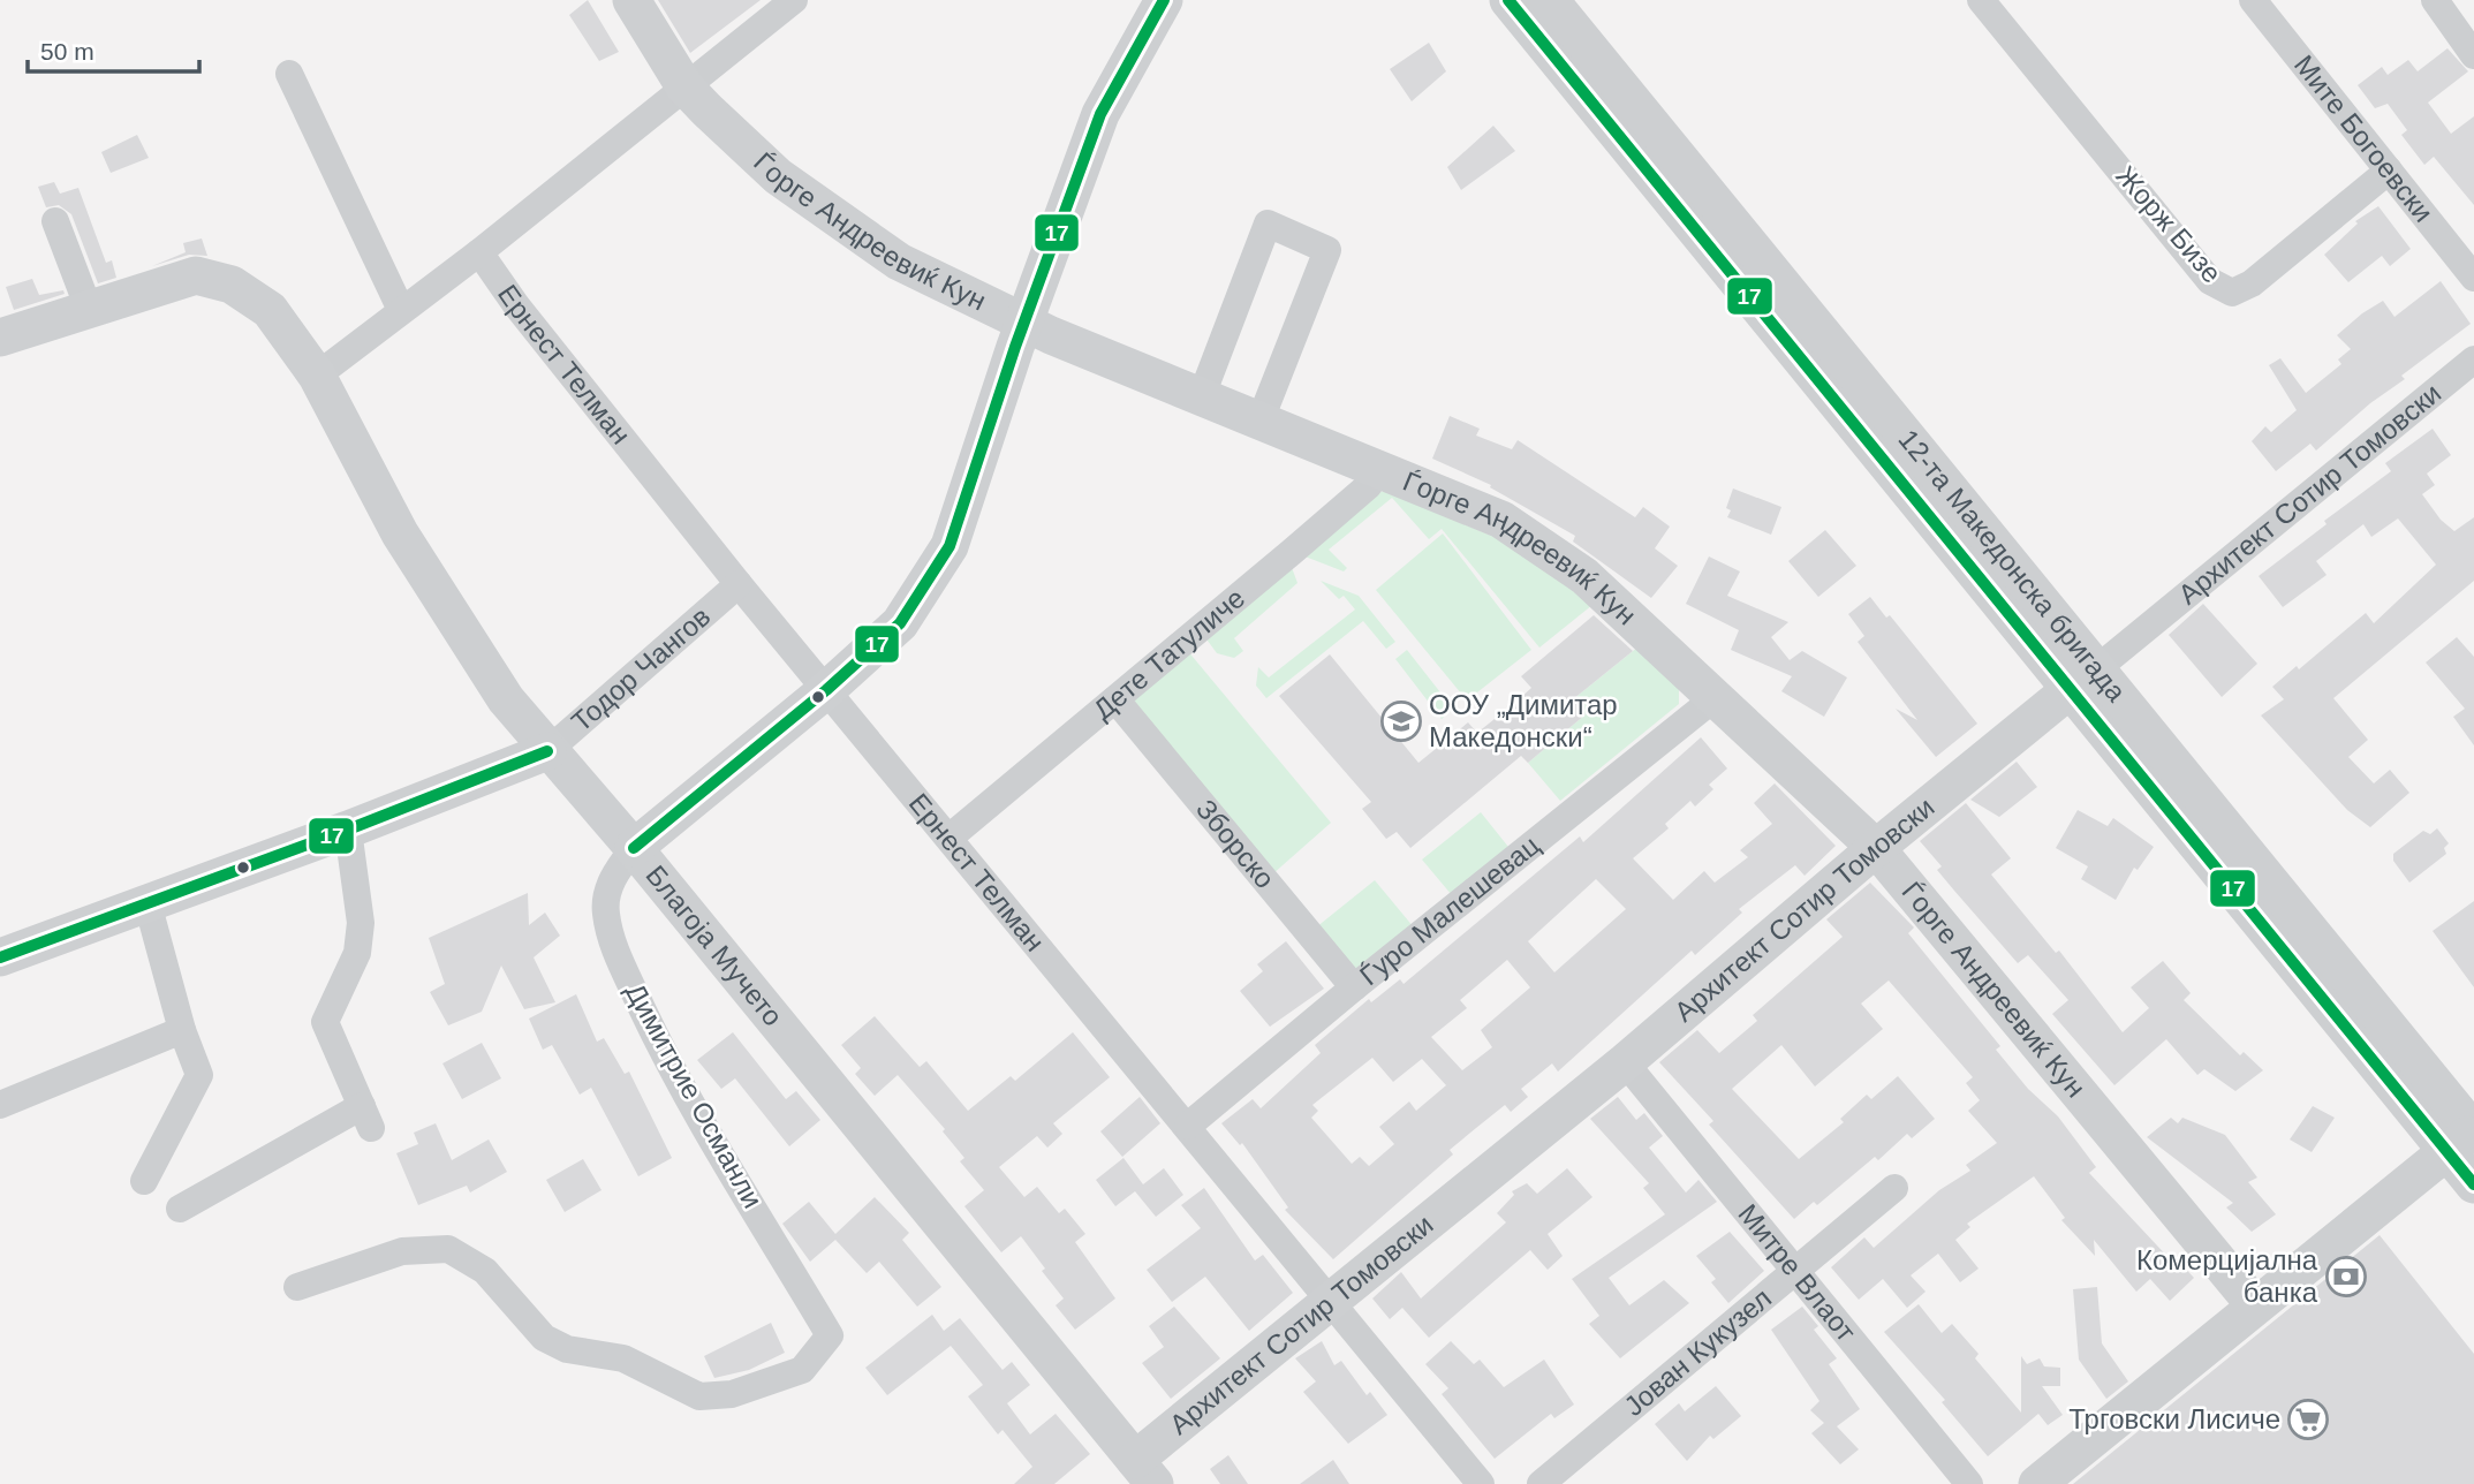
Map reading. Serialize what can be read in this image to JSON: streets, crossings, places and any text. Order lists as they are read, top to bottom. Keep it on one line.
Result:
{"streets":{"street":["Мите Богоевски","Жорж Бизе","Ѓорге Андреевиќ Кун","Ернест Телман","Архитект Сотир Томовски","12-та Македонска бригада","Дете Татуличе","Тодор Чангов","Зборско","Ѓуро Малешевац","Благоја Мучето","Димитрие Османли","Митре Влаот","Јован Кукузел"]},"crossings":[["Мите Богоевски","Жорж Бизе"],["Ѓорге Андреевиќ Кун","Архитект Сотир Томовски"],["Ѓорге Андреевиќ Кун","Дете Татуличе"],["Ѓорге Андреевиќ Кун","Ѓуро Малешевац"],["Ернест Телман","Архитект Сотир Томовски"],["Ернест Телман","Дете Татуличе"],["Ернест Телман","Тодор Чангов"],["Ернест Телман","Ѓуро Малешевац"],["Архитект Сотир Томовски","12-та Македонска бригада"],["Архитект Сотир Томовски","Благоја Мучето"],["Архитект Сотир Томовски","Митре Влаот"],["Дете Татуличе","Зборско"],["Тодор Чангов","Благоја Мучето"],["Зборско","Ѓуро Малешевац"],["Благоја Мучето","Димитрие Османли"],["Митре Влаот","Јован Кукузел"]],"places":{"school or university":["ООУ „Димитар Македонски“"],"bank":["Комерцијална банка"],"supermarket":["Трговски Лисиче"]},"lines":["transit line 17"],"scale_bar":"50 m"}
